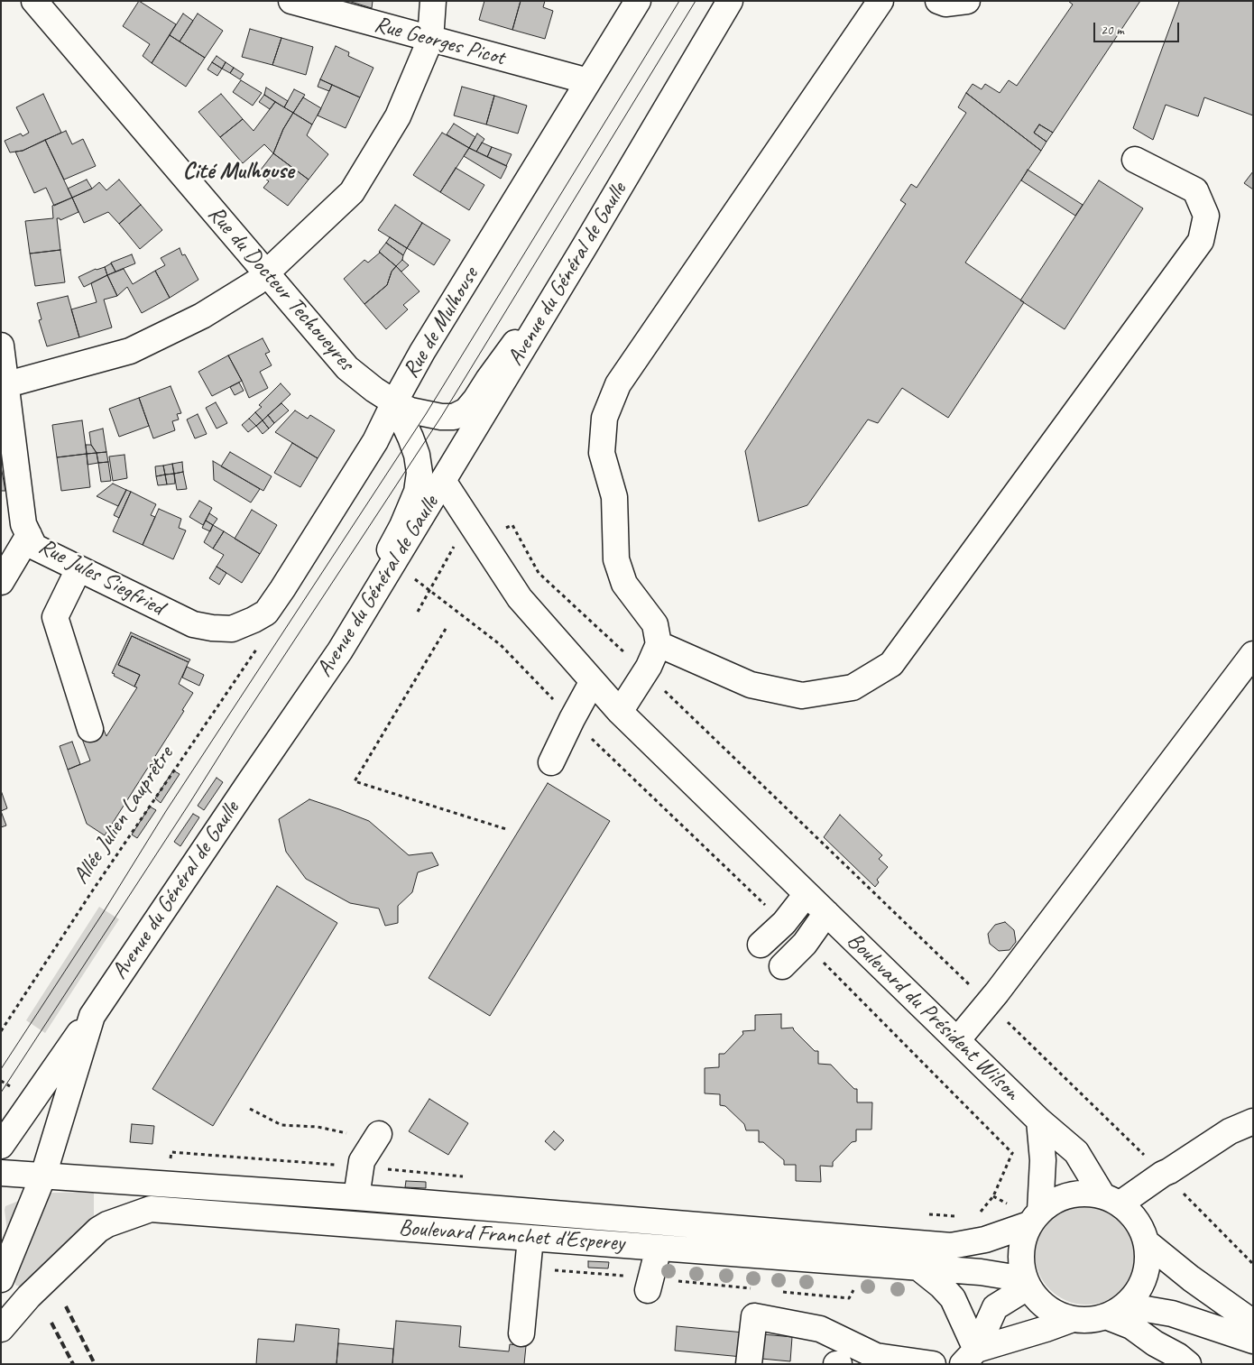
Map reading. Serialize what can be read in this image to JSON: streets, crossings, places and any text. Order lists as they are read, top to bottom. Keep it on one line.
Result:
{"streets":{"street":["Rue Georges Picot","Avenue du Général de Gaulle","Rue du Docteur Techoueyres","Rue de Mulhouse","Rue Jules Siegfried","Boulevard du Président Wilson","Boulevard Franchet d'Esperey"],"path":["Allée Julien Lauprêtre"]},"crossings":[["Rue Georges Picot","Rue de Mulhouse"],["Avenue du Général de Gaulle","Rue du Docteur Techoueyres"],["Avenue du Général de Gaulle","Boulevard du Président Wilson"],["Avenue du Général de Gaulle","Boulevard Franchet d'Esperey"],["Rue du Docteur Techoueyres","Rue de Mulhouse"],["Rue de Mulhouse","Rue Jules Siegfried"],["Boulevard du Président Wilson","Boulevard Franchet d'Esperey"]],"districts":["Cité Mulhouse"],"scale_bar":"20 m"}
